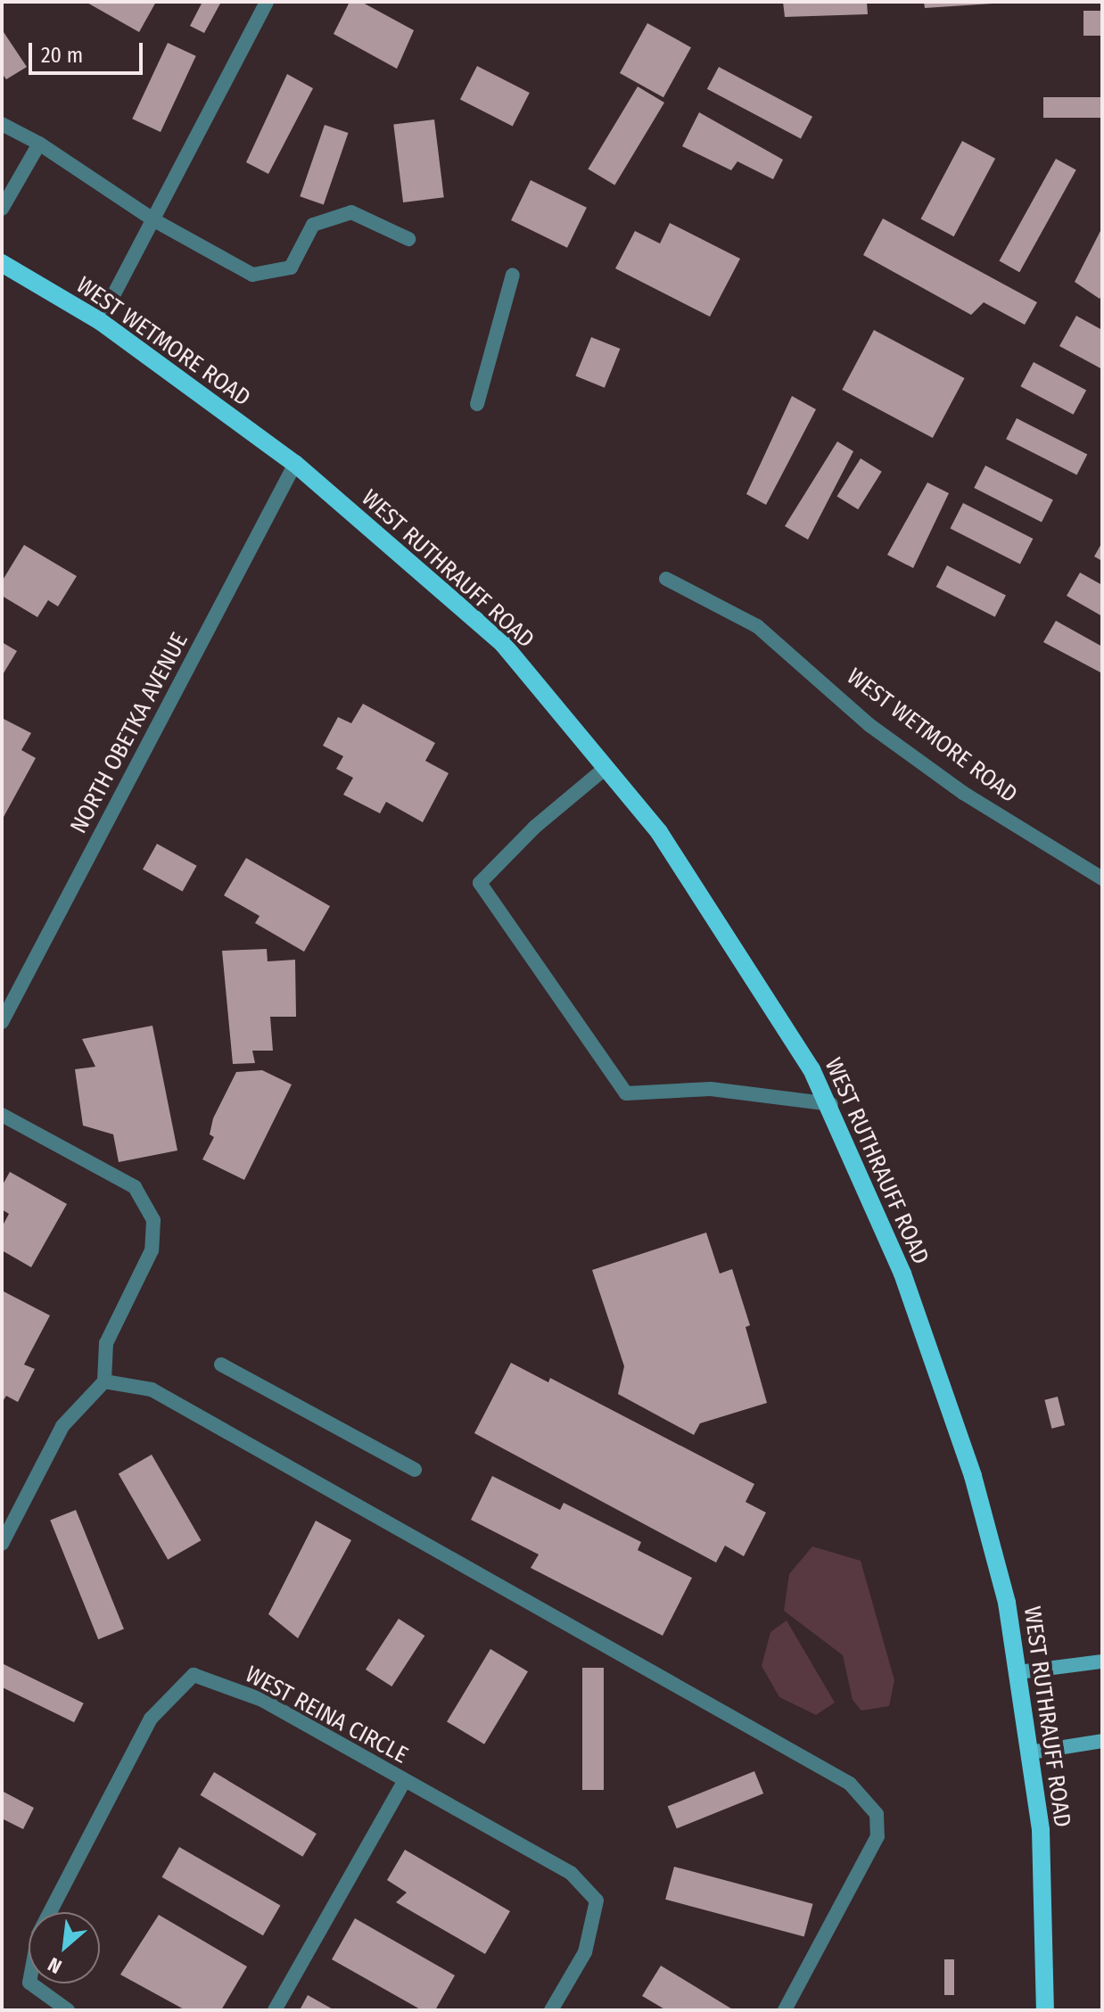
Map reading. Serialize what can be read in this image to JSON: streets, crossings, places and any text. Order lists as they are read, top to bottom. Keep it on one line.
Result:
{"streets":{"main road":["WEST WETMORE ROAD","WEST RUTHRAUFF ROAD"],"street":["NORTH OBETKA AVENUE","WEST REINA CIRCLE"]},"crossings":[["WEST WETMORE ROAD","WEST RUTHRAUFF ROAD"],["WEST WETMORE ROAD","NORTH OBETKA AVENUE"],["WEST RUTHRAUFF ROAD","NORTH OBETKA AVENUE"]],"scale_bar":"20 m","north":"bottom left"}
